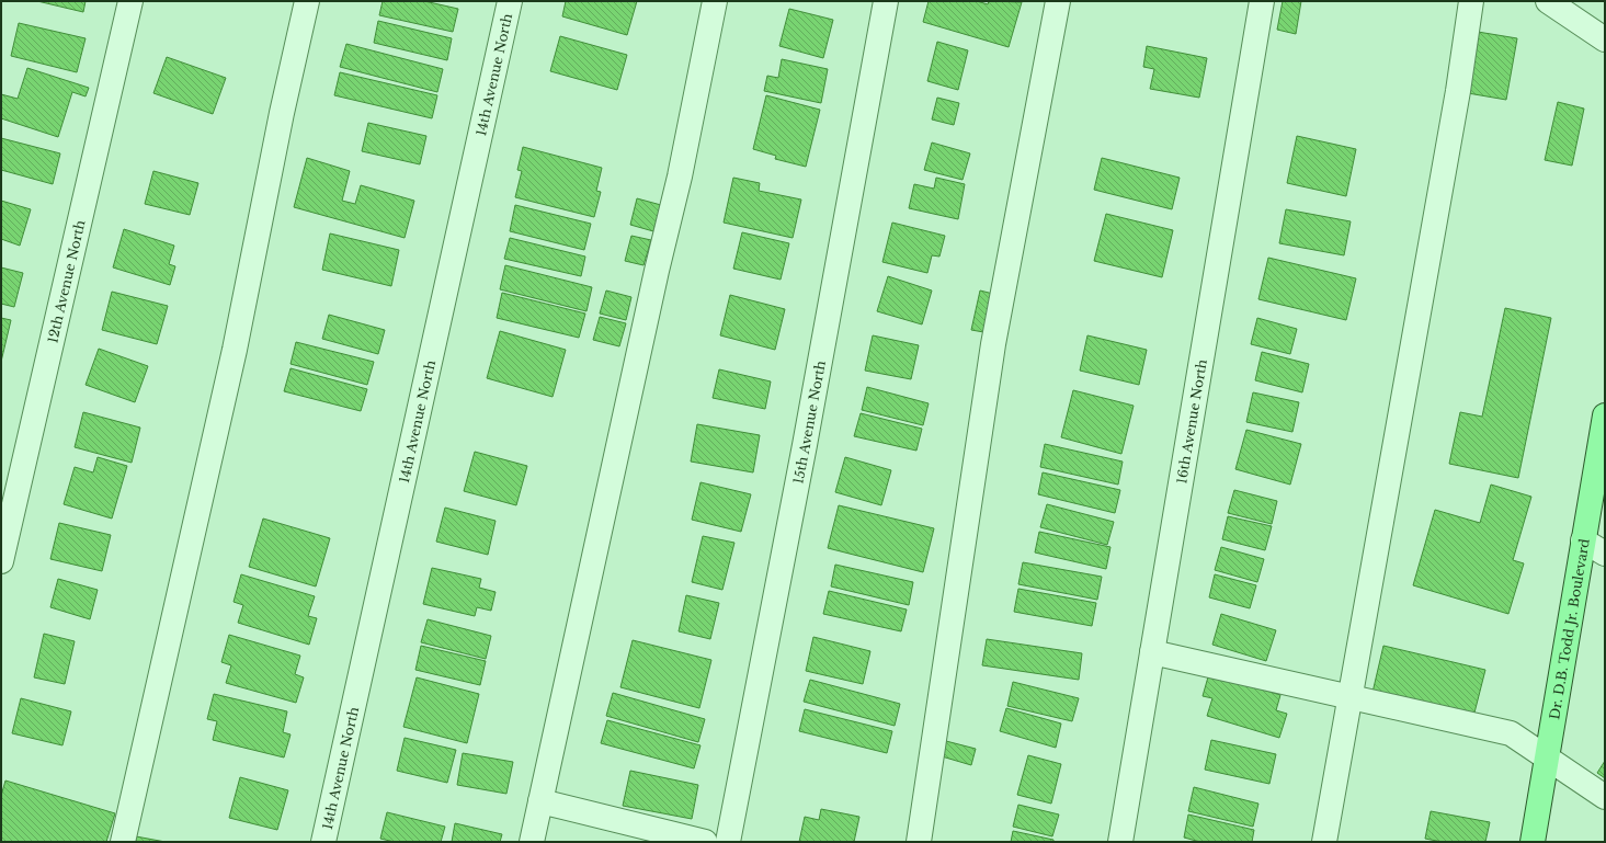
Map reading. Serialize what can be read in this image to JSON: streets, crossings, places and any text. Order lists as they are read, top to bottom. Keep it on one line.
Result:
{"streets":{"main road":["Dr. D.B. Todd Jr. Boulevard"],"street":["14th Avenue North","12th Avenue North","16th Avenue North","15th Avenue North"]}}
